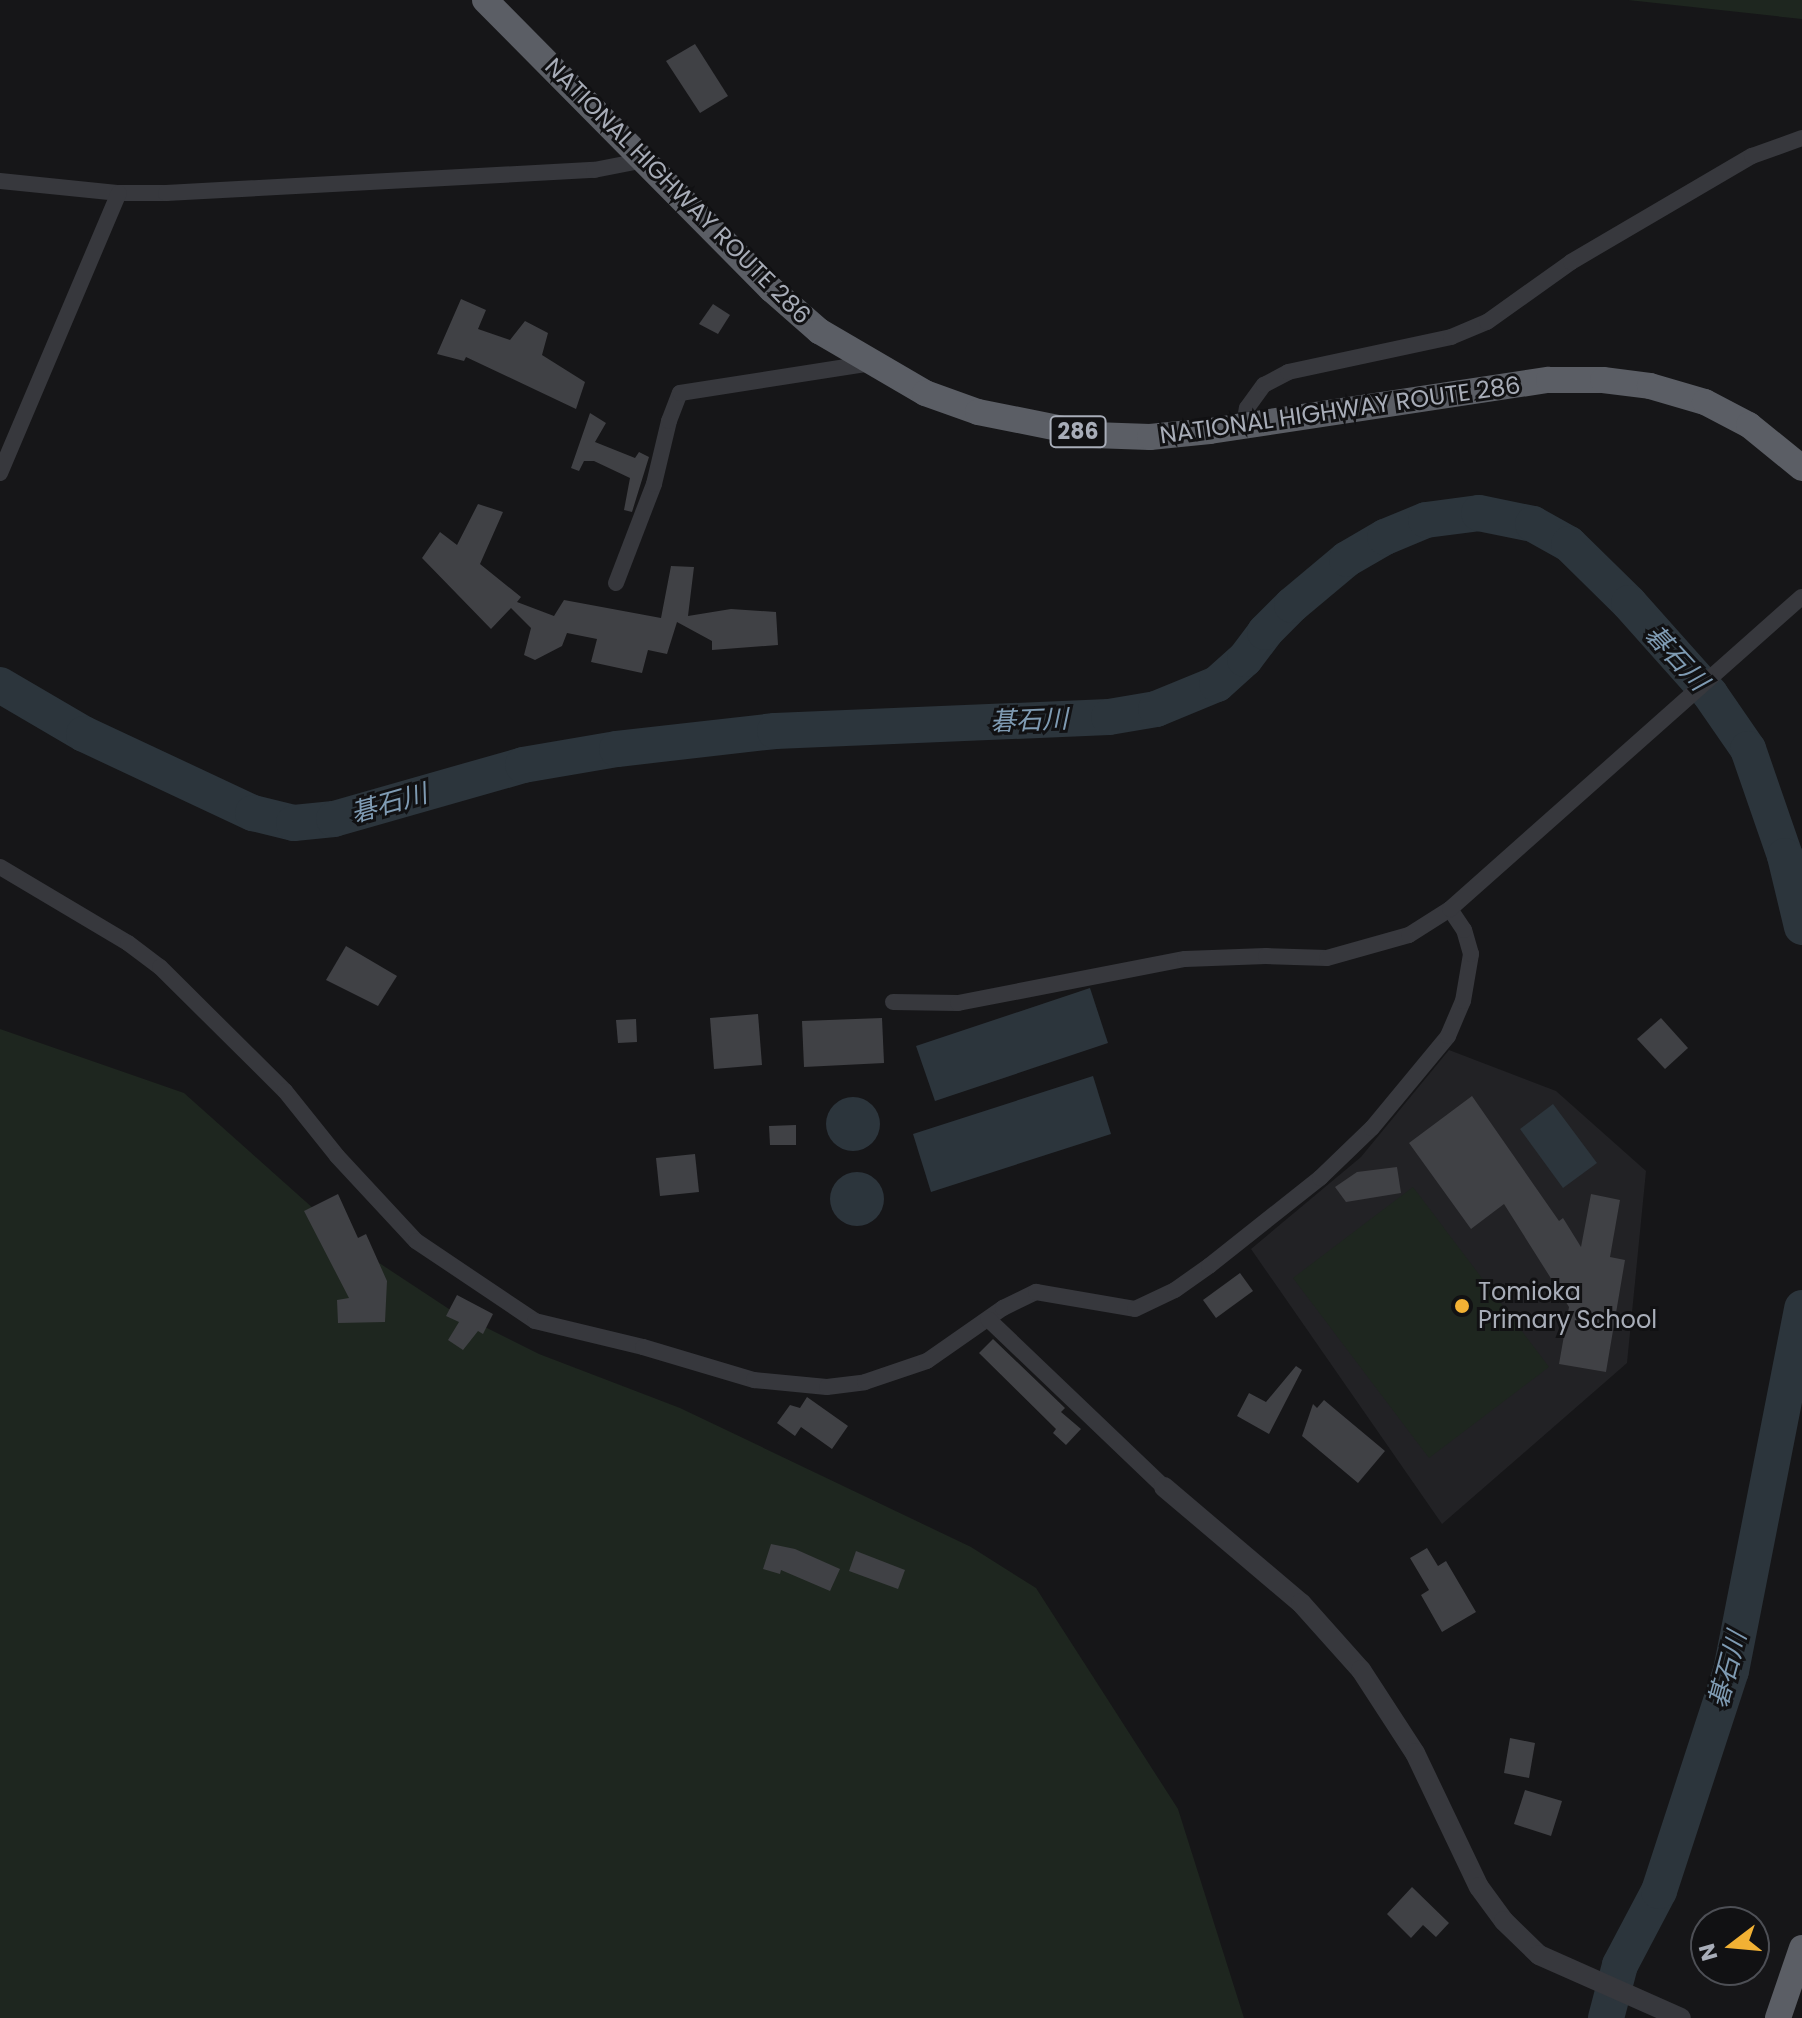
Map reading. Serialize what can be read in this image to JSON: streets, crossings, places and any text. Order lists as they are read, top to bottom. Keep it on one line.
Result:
{"streets":{"highway":["NATIONAL HIGHWAY ROUTE 286","286"]},"water":["碁石川"],"places":["Tomioka Primary School"],"north":"left"}
